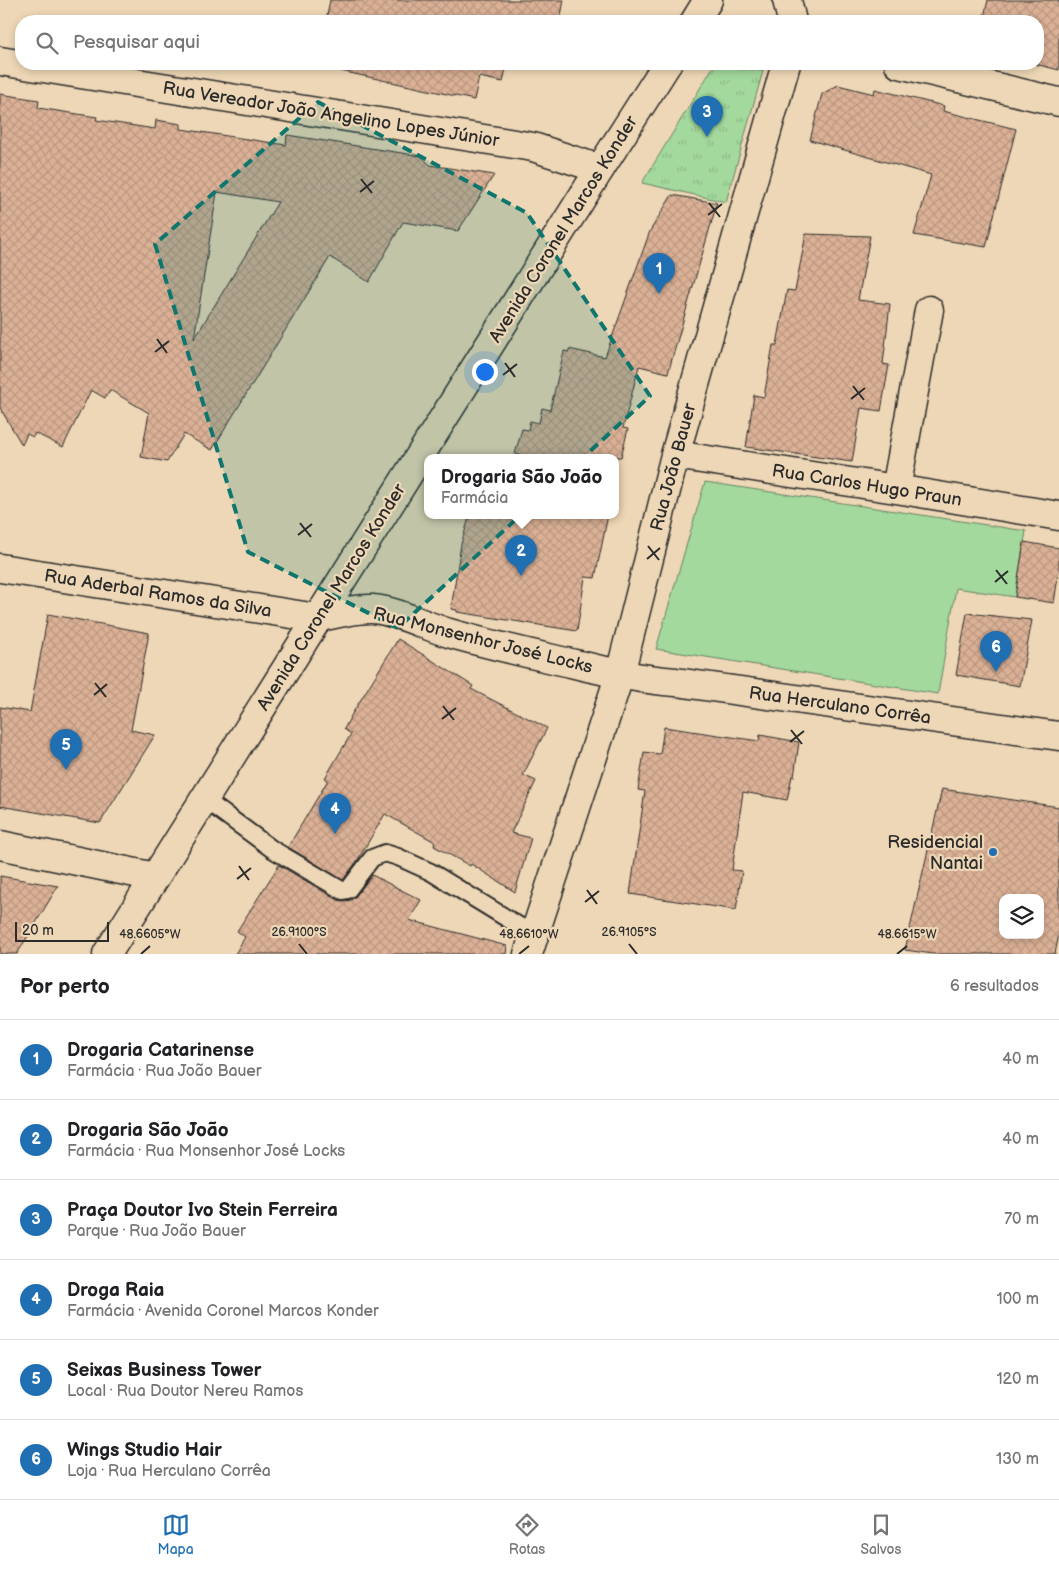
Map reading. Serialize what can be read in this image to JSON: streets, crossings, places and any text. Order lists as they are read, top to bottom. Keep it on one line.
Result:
{"streets":{"street":["Rua Vereador João Angelino Lopes Júnior","Avenida Coronel Marcos Konder","Rua João Bauer","Rua Carlos Hugo Praun","Rua Aderbal Ramos da Silva","Rua Monsenhor José Locks","Rua Herculano Corrêa"]},"crossings":[["Rua Vereador João Angelino Lopes Júnior","Avenida Coronel Marcos Konder"],["Avenida Coronel Marcos Konder","Rua Aderbal Ramos da Silva"],["Avenida Coronel Marcos Konder","Rua Monsenhor José Locks"],["Rua João Bauer","Rua Carlos Hugo Praun"],["Rua João Bauer","Rua Monsenhor José Locks"],["Rua João Bauer","Rua Herculano Corrêa"],["Rua Aderbal Ramos da Silva","Rua Monsenhor José Locks"],["Rua Monsenhor José Locks","Rua Herculano Corrêa"]],"places":["Residencial Nantai"],"scale_bar":"20 m","page":{"search":"Pesquisar aqui","pins":["3","1","2","6","5","4"],"popup":["Drogaria São João","Farmácia"],"scale":"20 m","heading":["Por perto","6 resultados"],"list":[{"mark":"1","name":"Drogaria Catarinense","note":"Farmácia · Rua João Bauer","value":"40 m"},{"mark":"2","name":"Drogaria São João","note":"Farmácia · Rua Monsenhor José Locks","value":"40 m"},{"mark":"3","name":"Praça Doutor Ivo Stein Ferreira","note":"Parque · Rua João Bauer","value":"70 m"},{"mark":"4","name":"Droga Raia","note":"Farmácia · Avenida Coronel Marcos Konder","value":"100 m"},{"mark":"5","name":"Seixas Business Tower","note":"Local · Rua Doutor Nereu Ramos","value":"120 m"},{"mark":"6","name":"Wings Studio Hair","note":"Loja · Rua Herculano Corrêa","value":"130 m"}],"nav":["Mapa","Rotas","Salvos"]},"coordinates":["26.9100°S","26.9105°S","48.6605°W","48.6610°W","48.6615°W"]}
